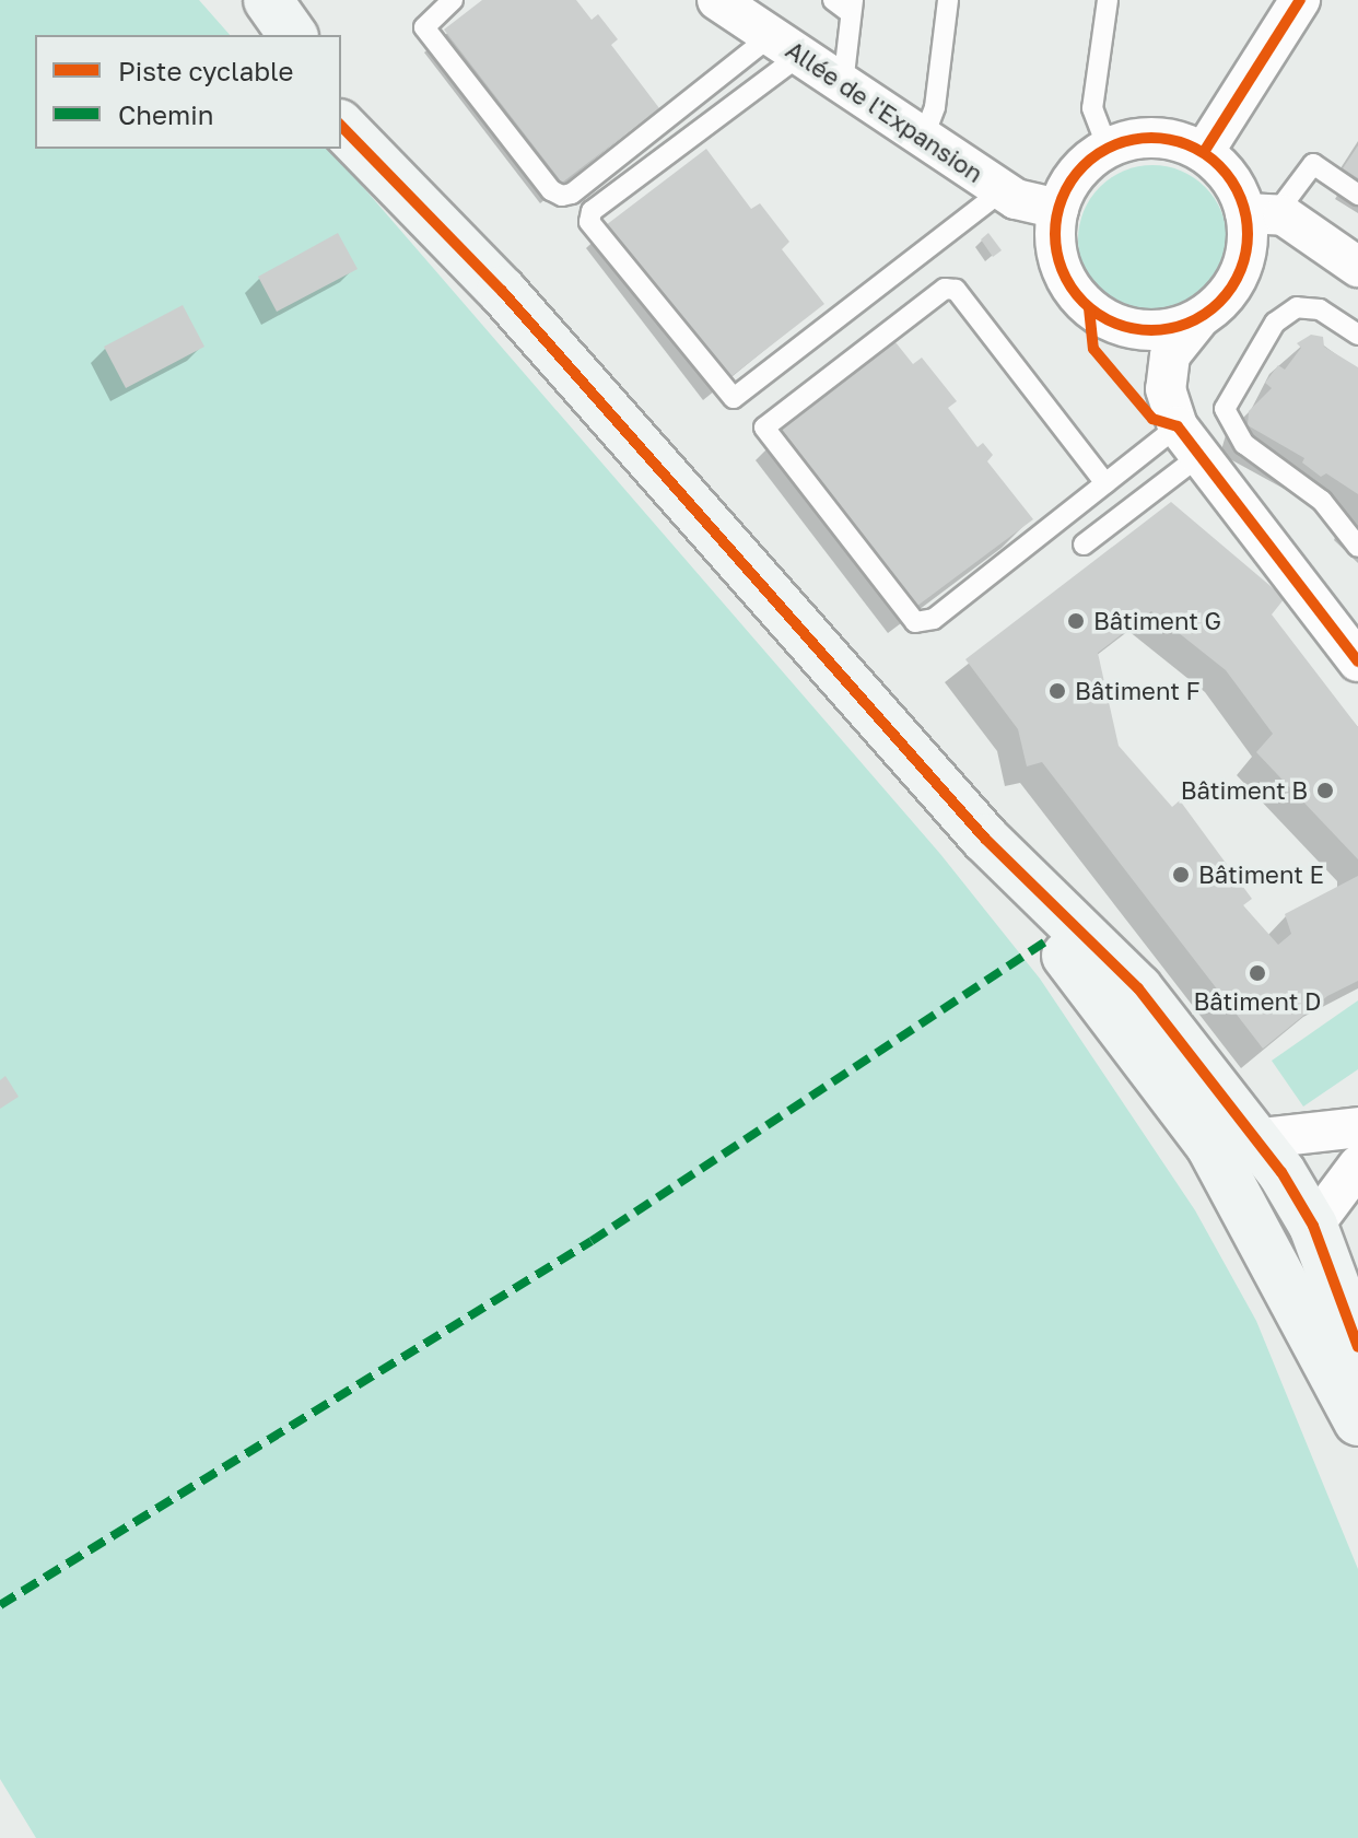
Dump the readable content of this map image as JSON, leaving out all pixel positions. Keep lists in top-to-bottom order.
{
  "streets": {
    "street": ["Allée de l'Expansion"]
  },
  "places": [
    "Bâtiment G",
    "Bâtiment F",
    "Bâtiment B",
    "Bâtiment E",
    "Bâtiment D"
  ],
  "legend": ["Piste cyclable", "Chemin"]
}
